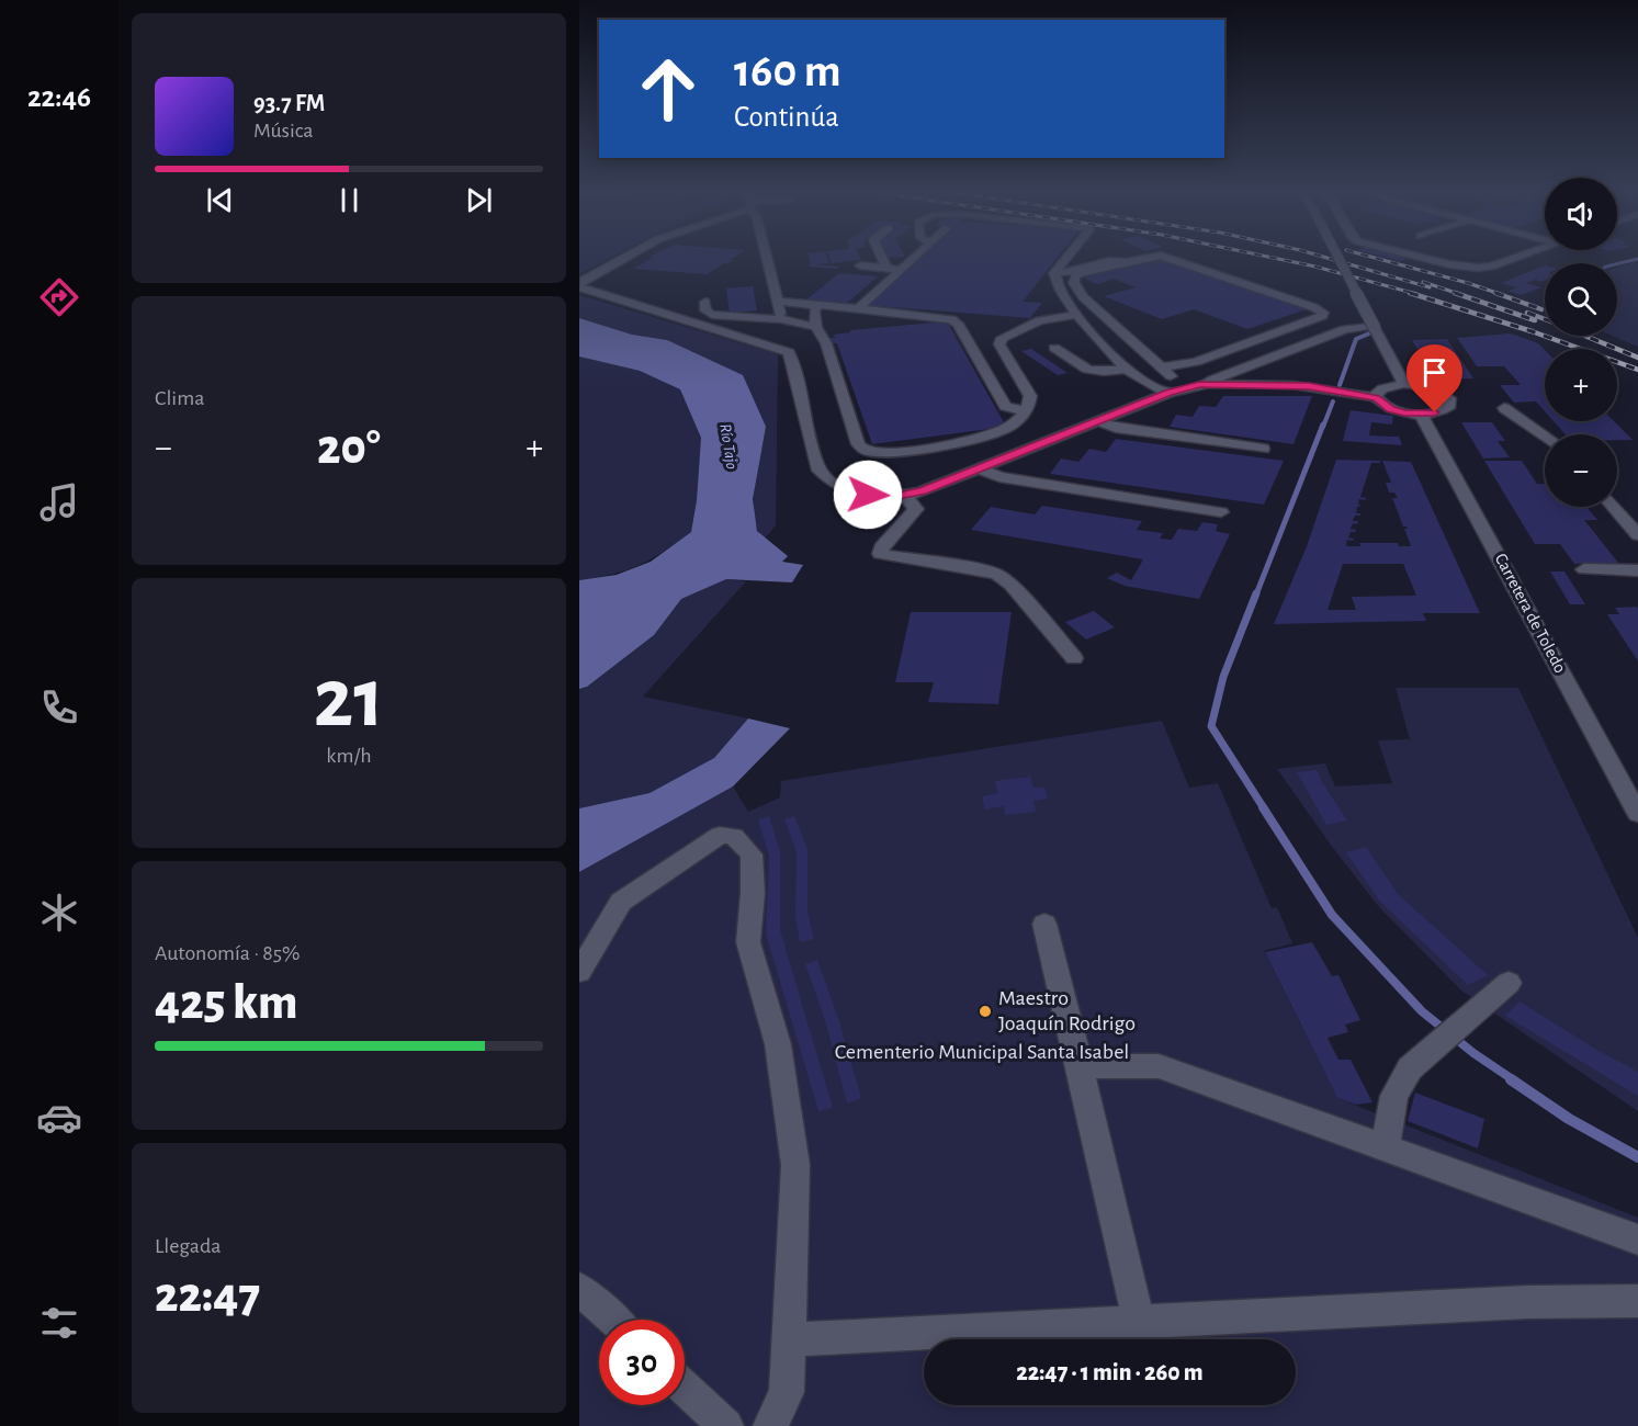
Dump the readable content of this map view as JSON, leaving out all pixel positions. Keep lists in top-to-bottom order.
{
  "streets": {
    "street": ["Carretera de Toledo"]
  },
  "water": ["Río Tajo"],
  "parks": ["Cementerio Municipal Santa Isabel"],
  "places": ["Maestro Joaquín Rodrigo"],
  "page": {
    "tabs": "22:46",
    "turn": ["160 m", "Continúa"],
    "song": ["93.7 FM", "Música"],
    "map_buttons": ["+", "−"],
    "tile": [
      "Clima",
      ["21", "km/h"],
      ["Autonomía · 85%", "425 km"],
      ["Llegada", "22:47"]
    ],
    "heat": ["−", "20°", "+"],
    "limit": "30",
    "trip": "22:47 · 1 min · 260 m"
  }
}
